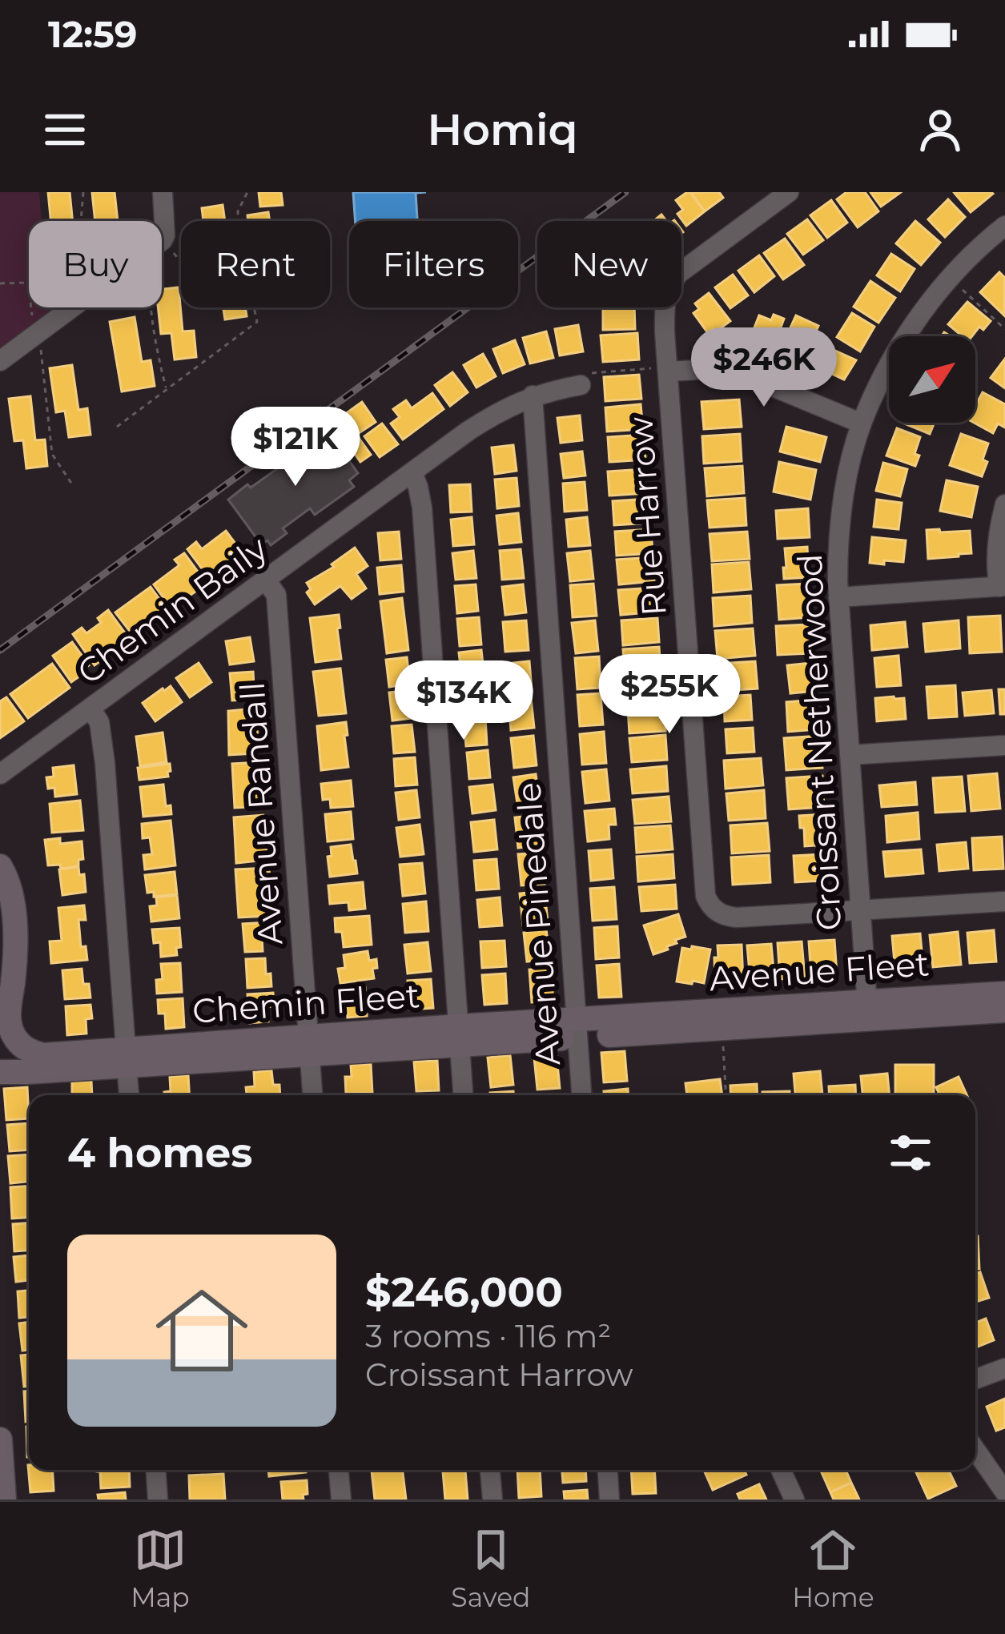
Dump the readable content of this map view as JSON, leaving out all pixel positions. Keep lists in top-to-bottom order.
{
  "streets": {
    "main road": ["Avenue Fleet", "Chemin Fleet"],
    "street": [
      "Rue Harrow",
      "Chemin Baily",
      "Croissant Netherwood",
      "Avenue Randall",
      "Avenue Pinedale"
    ]
  },
  "crossings": [
    ["Rue Harrow", "Croissant Netherwood"],
    ["Chemin Baily", "Avenue Randall"],
    ["Chemin Baily", "Avenue Pinedale"],
    ["Croissant Netherwood", "Avenue Fleet"],
    ["Avenue Randall", "Chemin Fleet"],
    ["Avenue Pinedale", "Chemin Fleet"],
    ["Avenue Fleet", "Chemin Fleet"]
  ],
  "north": "top right",
  "page": {
    "status": "12:59",
    "header": "Homiq",
    "chip": [
      "Buy",
      "Rent",
      "Filters",
      "New"
    ],
    "price": [
      "$246K",
      "$121K",
      "$255K",
      "$134K"
    ],
    "heading": "4 homes",
    "list": [
      {
        "name": "$246,000",
        "note": "3 rooms · 116 m² · Croissant Harrow"
      }
    ],
    "tabs": ["Map", "Saved", "Home"]
  }
}
